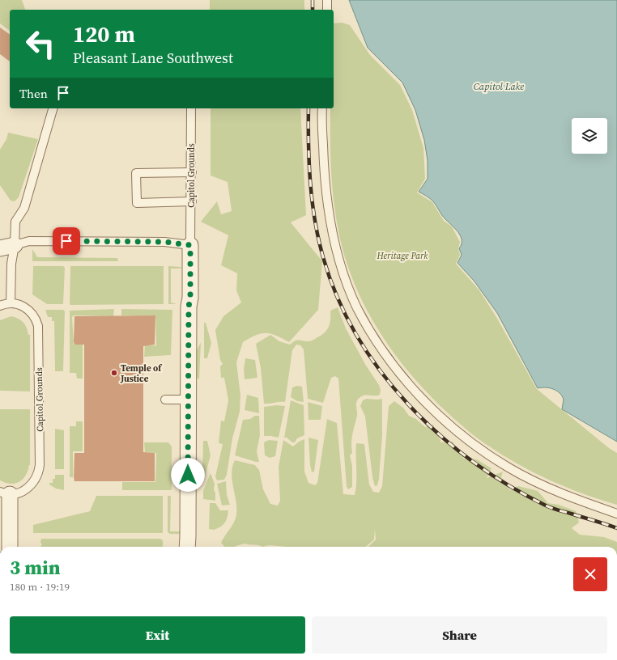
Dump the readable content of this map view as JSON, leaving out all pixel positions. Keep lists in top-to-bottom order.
{
  "streets": {
    "street": ["Capitol Grounds"]
  },
  "water": ["Capitol Lake"],
  "parks": ["Heritage Park"],
  "places": ["Temple of Justice"],
  "page": {
    "turn": ["120 m", "Pleasant Lane Southwest"],
    "then": "Then",
    "heading": ["3 min", "180 m · 19:19"],
    "buttons": ["Exit", "Share"]
  }
}
